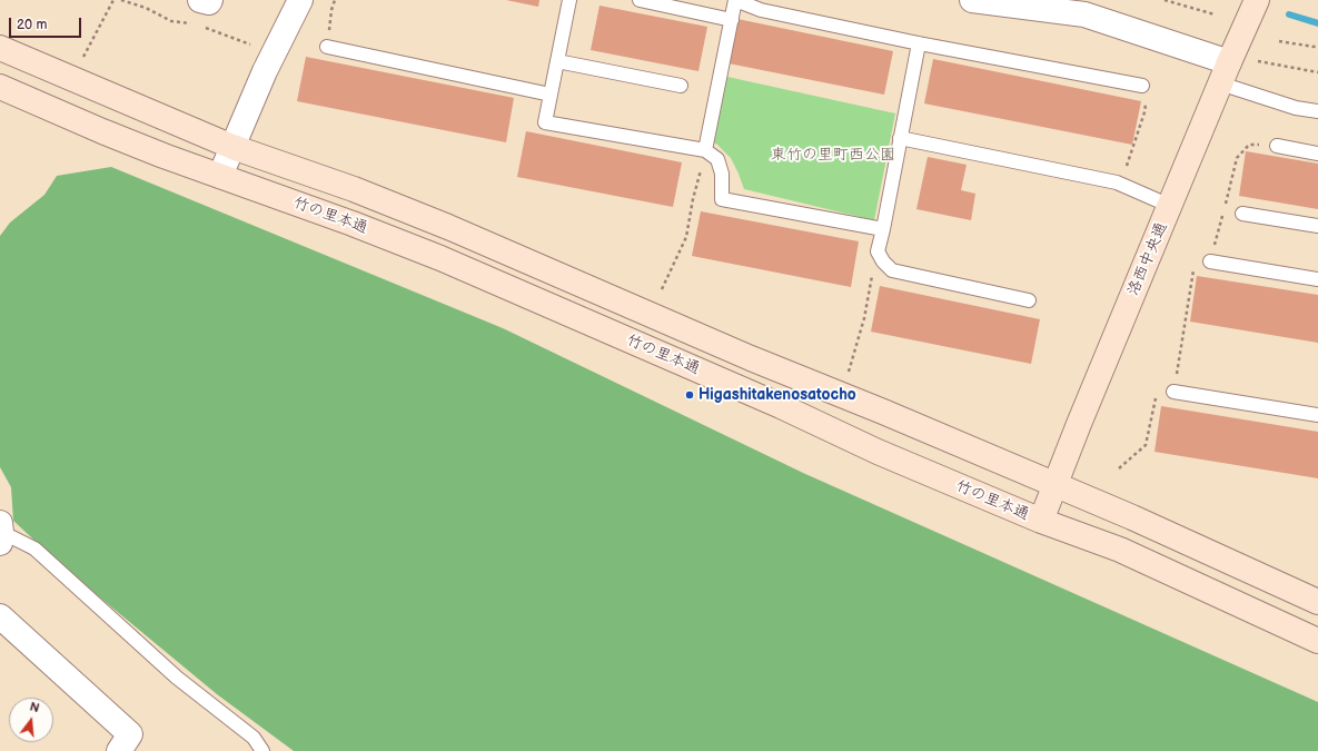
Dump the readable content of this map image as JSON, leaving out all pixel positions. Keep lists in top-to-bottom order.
{
  "streets": {
    "street": ["竹の里本通", "洛西中央通"]
  },
  "crossings": [
    ["竹の里本通", "洛西中央通"]
  ],
  "parks": ["東竹の里町西公園"],
  "places": ["Higashitakenosatocho"],
  "scale_bar": "20 m",
  "north": "top"
}
